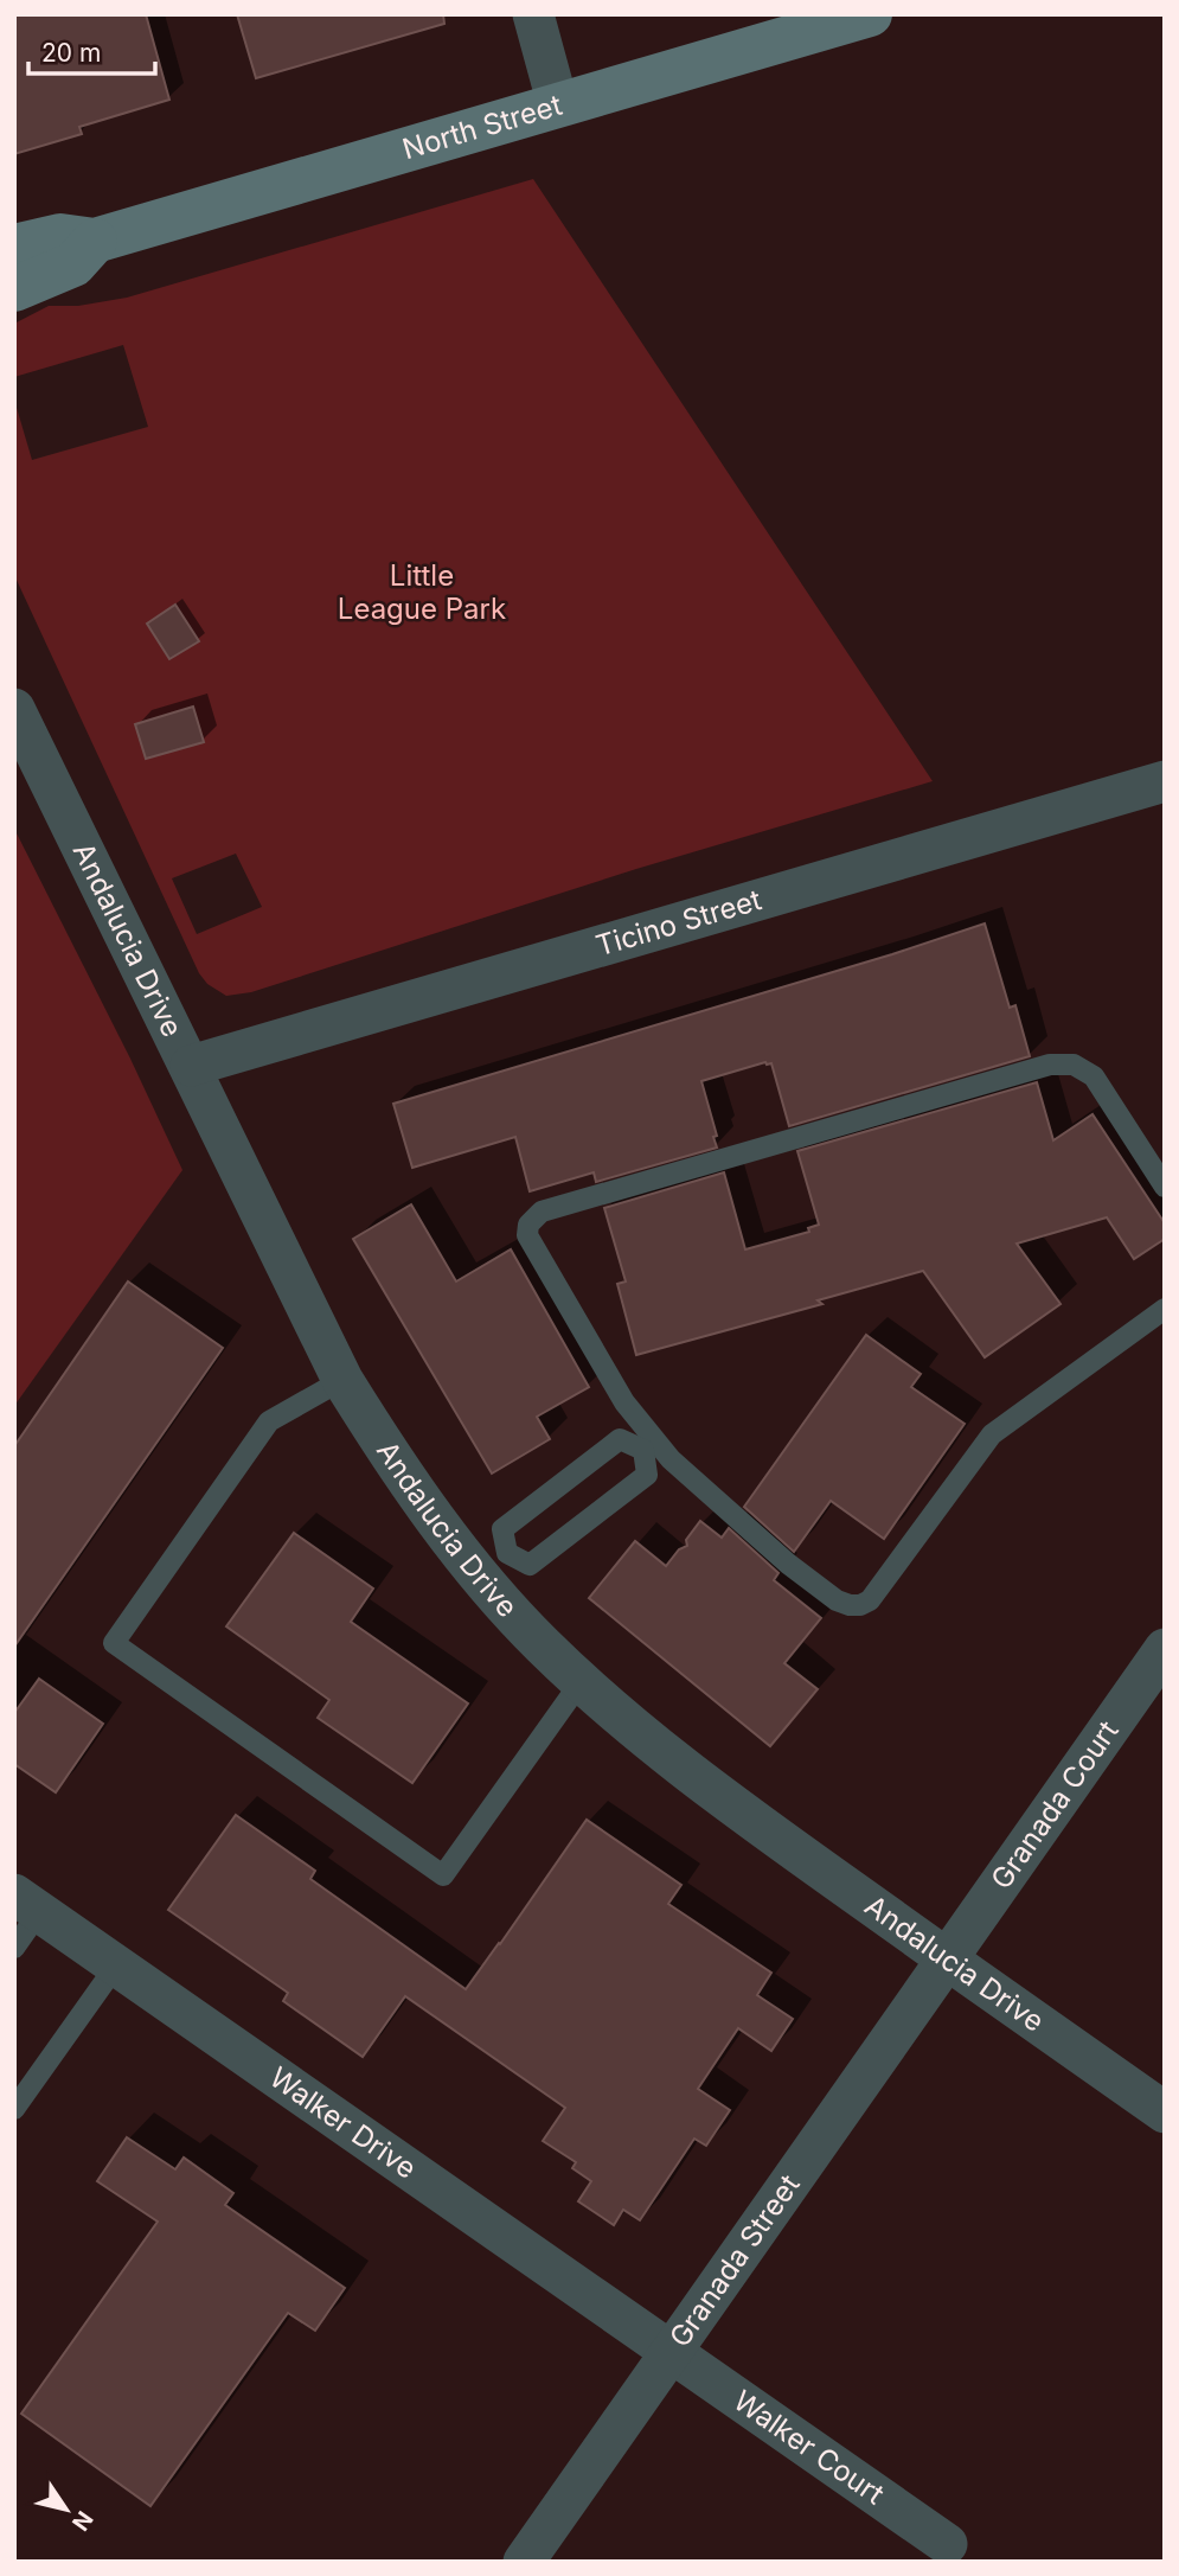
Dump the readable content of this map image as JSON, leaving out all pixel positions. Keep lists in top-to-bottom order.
{
  "streets": {
    "street": [
      "North Street",
      "Ticino Street",
      "Andalucia Drive",
      "Granada Court",
      "Walker Drive",
      "Granada Street",
      "Walker Court"
    ]
  },
  "crossings": [
    ["Ticino Street", "Andalucia Drive"],
    ["Andalucia Drive", "Granada Court"],
    ["Andalucia Drive", "Granada Street"],
    ["Granada Court", "Granada Street"],
    ["Walker Drive", "Granada Street"],
    ["Walker Drive", "Walker Court"],
    ["Granada Street", "Walker Court"]
  ],
  "parks": ["Little League Park"],
  "scale_bar": "20 m",
  "north": "bottom right"
}
